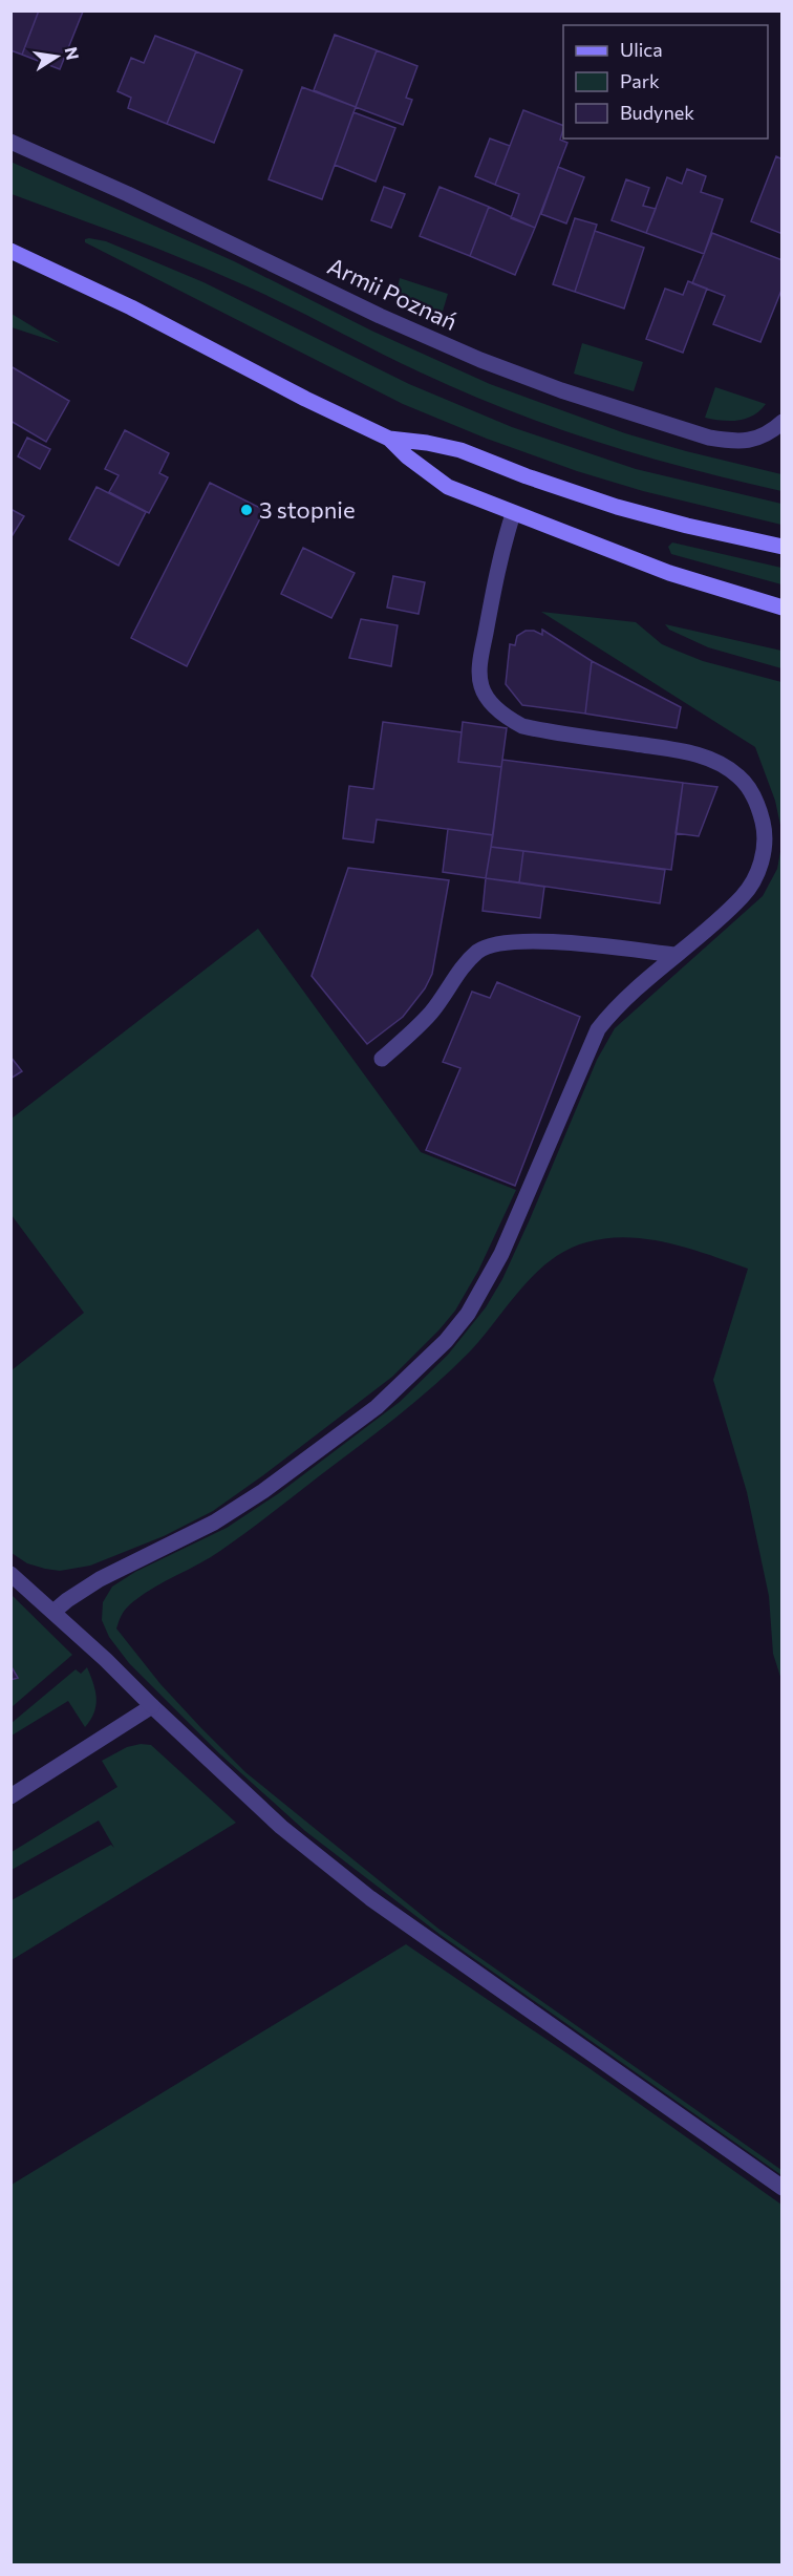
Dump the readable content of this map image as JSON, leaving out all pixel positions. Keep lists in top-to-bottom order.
{
  "streets": {
    "street": ["Armii Poznań"]
  },
  "places": ["3 stopnie"],
  "legend": ["Ulica", "Park", "Budynek"],
  "north": "right"
}
